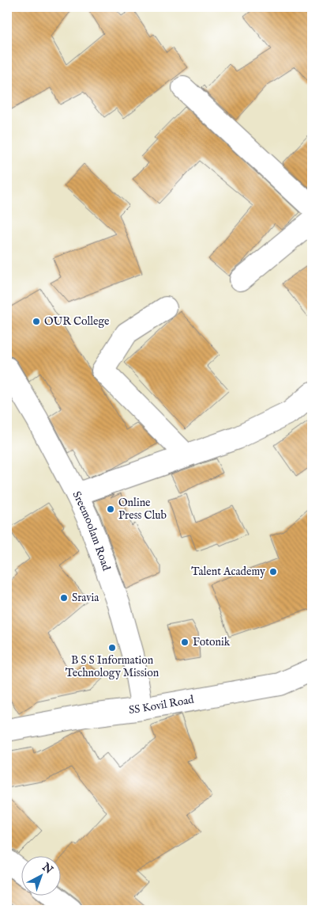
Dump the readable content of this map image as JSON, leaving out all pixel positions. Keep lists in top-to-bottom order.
{
  "streets": {
    "street": ["Sreemoolam Road", "SS Kovil Road"]
  },
  "crossings": [
    ["Sreemoolam Road", "SS Kovil Road"]
  ],
  "places": [
    "OUR College",
    "Online Press Club",
    "Talent Academy",
    "Sravia",
    "Fotonik",
    "B S S Information Technology Mission"
  ],
  "north": "top right"
}
